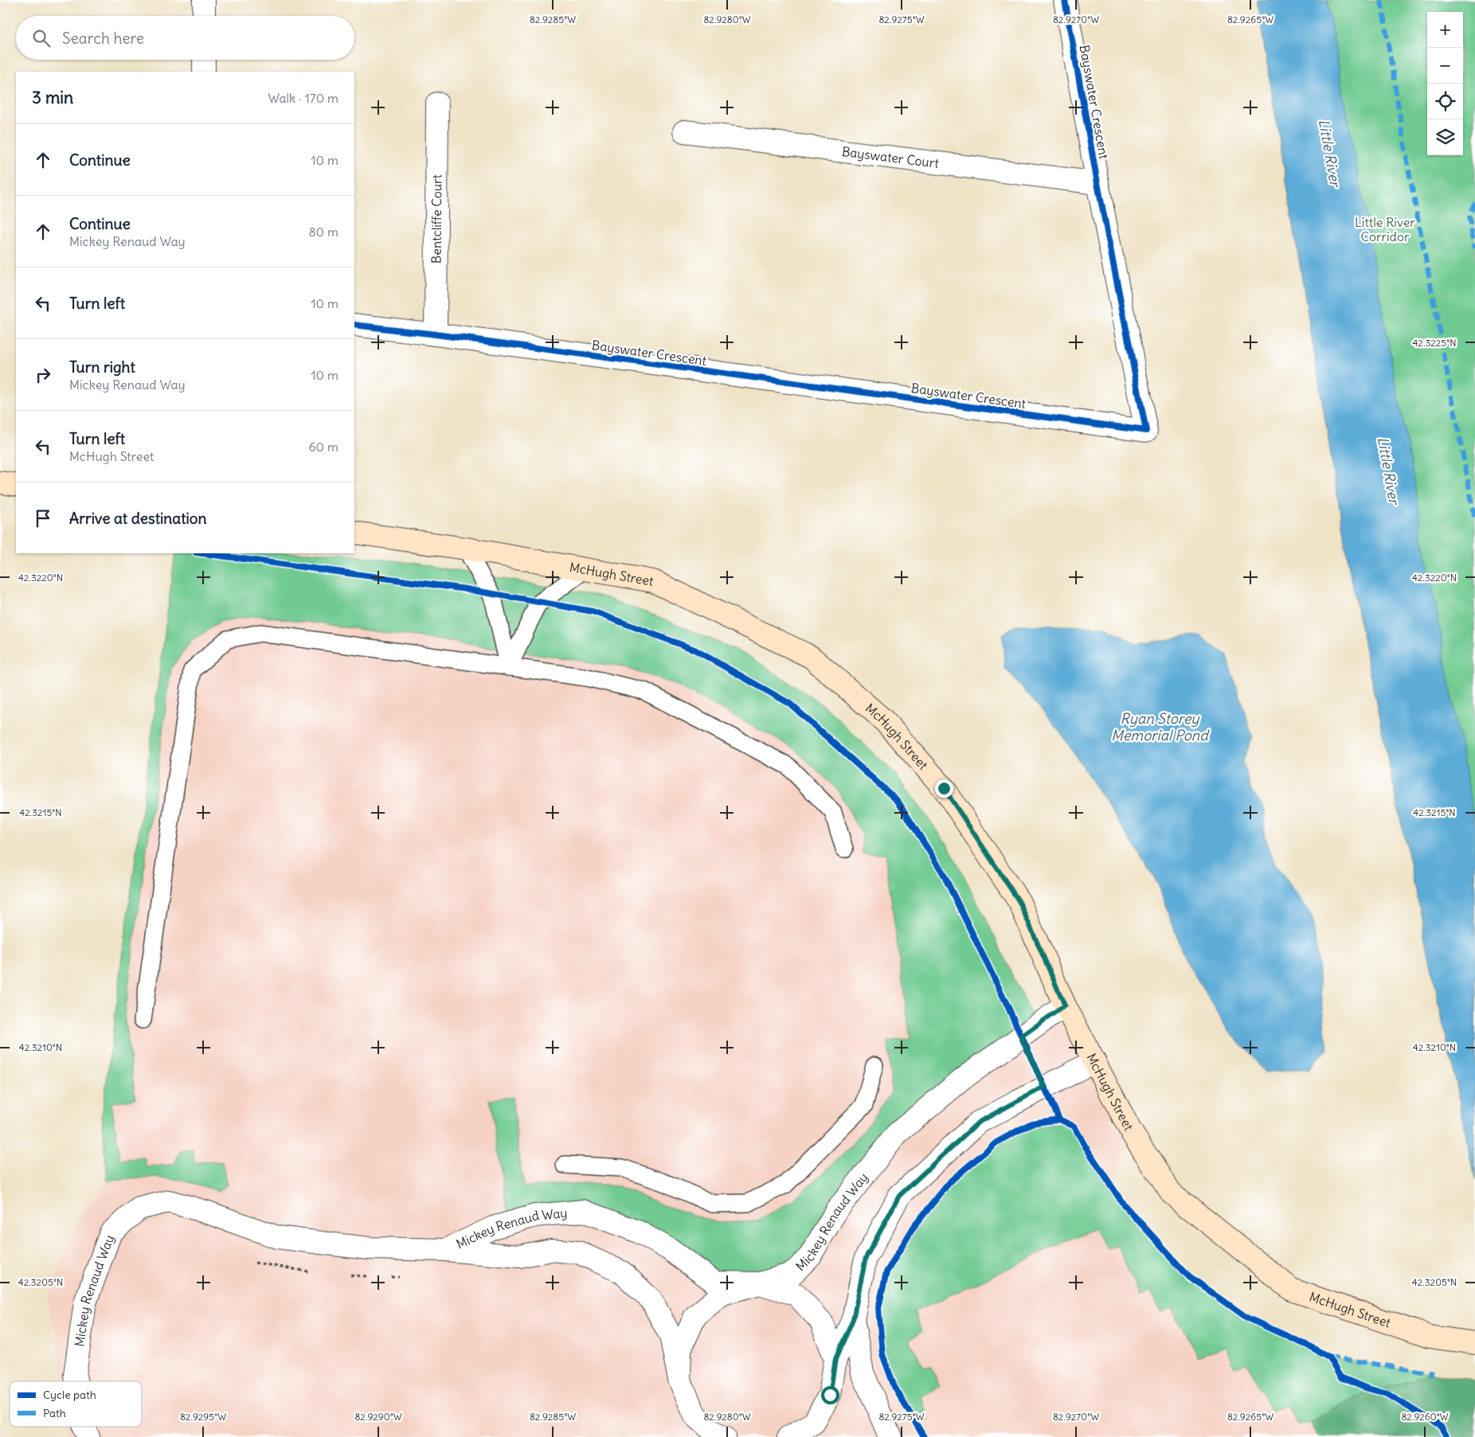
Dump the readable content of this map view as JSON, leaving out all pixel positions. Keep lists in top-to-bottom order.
{
  "streets": {
    "main road": ["McHugh Street"],
    "street": [
      "Bayswater Crescent",
      "Bayswater Court",
      "Bentcliffe Court",
      "Mickey Renaud Way"
    ]
  },
  "crossings": [
    ["Bayswater Crescent", "Bayswater Court"],
    ["Bayswater Crescent", "Bentcliffe Court"],
    ["McHugh Street", "Mickey Renaud Way"]
  ],
  "water": ["Little River", "Ryan Storey Memorial Pond"],
  "parks": ["Little River Corridor"],
  "legend": ["Cycle path", "Path"],
  "page": {
    "map_buttons": ["+", "−"],
    "search": "Search here",
    "heading": ["3 min", "Walk · 170 m"],
    "list": [
      ["Continue", "10 m"],
      ["Continue", "Mickey Renaud Way", "80 m"],
      ["Turn left", "10 m"],
      ["Turn right", "Mickey Renaud Way", "10 m"],
      ["Turn left", "McHugh Street", "60 m"],
      "Arrive at destination"
    ]
  },
  "coordinates": [
    "82.9285°W",
    "82.9280°W",
    "82.9275°W",
    "82.9270°W",
    "82.9265°W",
    "42.3225°N",
    "42.3220°N",
    "42.3215°N",
    "42.3210°N",
    "42.3205°N",
    "82.9295°W",
    "82.9290°W",
    "82.9260°W"
  ]
}
